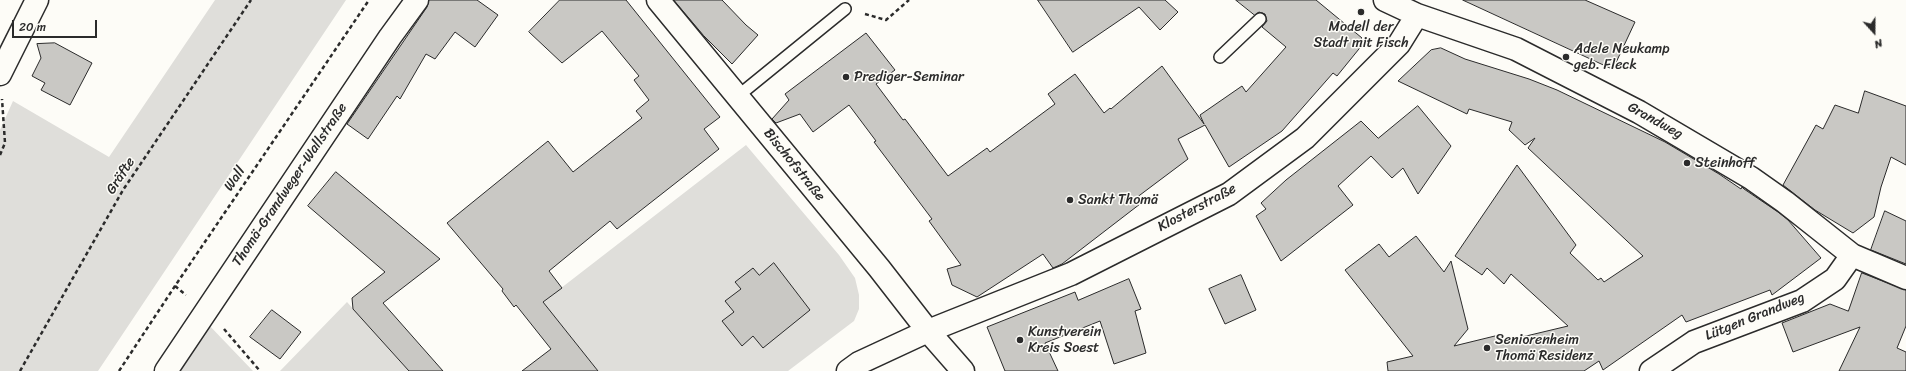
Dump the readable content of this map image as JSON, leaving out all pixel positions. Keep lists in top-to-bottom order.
{
  "streets": {
    "street": [
      "Grandweg",
      "Bischofstraße",
      "Thomä-Grandweger-Wallstraße",
      "Klosterstraße",
      "Lütgen Grandweg"
    ],
    "path": ["Gräfte", "Wall"]
  },
  "crossings": [
    ["Grandweg", "Klosterstraße"],
    ["Grandweg", "Lütgen Grandweg"],
    ["Bischofstraße", "Klosterstraße"]
  ],
  "places": [
    "Modell der Stadt mit Fisch",
    "Adele Neukamp geb. Fleck",
    "Prediger-Seminar",
    "Steinhoff",
    "Sankt Thomä",
    "Kunstverein Kreis Soest",
    "Seniorenheim Thomä Residenz"
  ],
  "scale_bar": "20 m",
  "north": "bottom"
}
